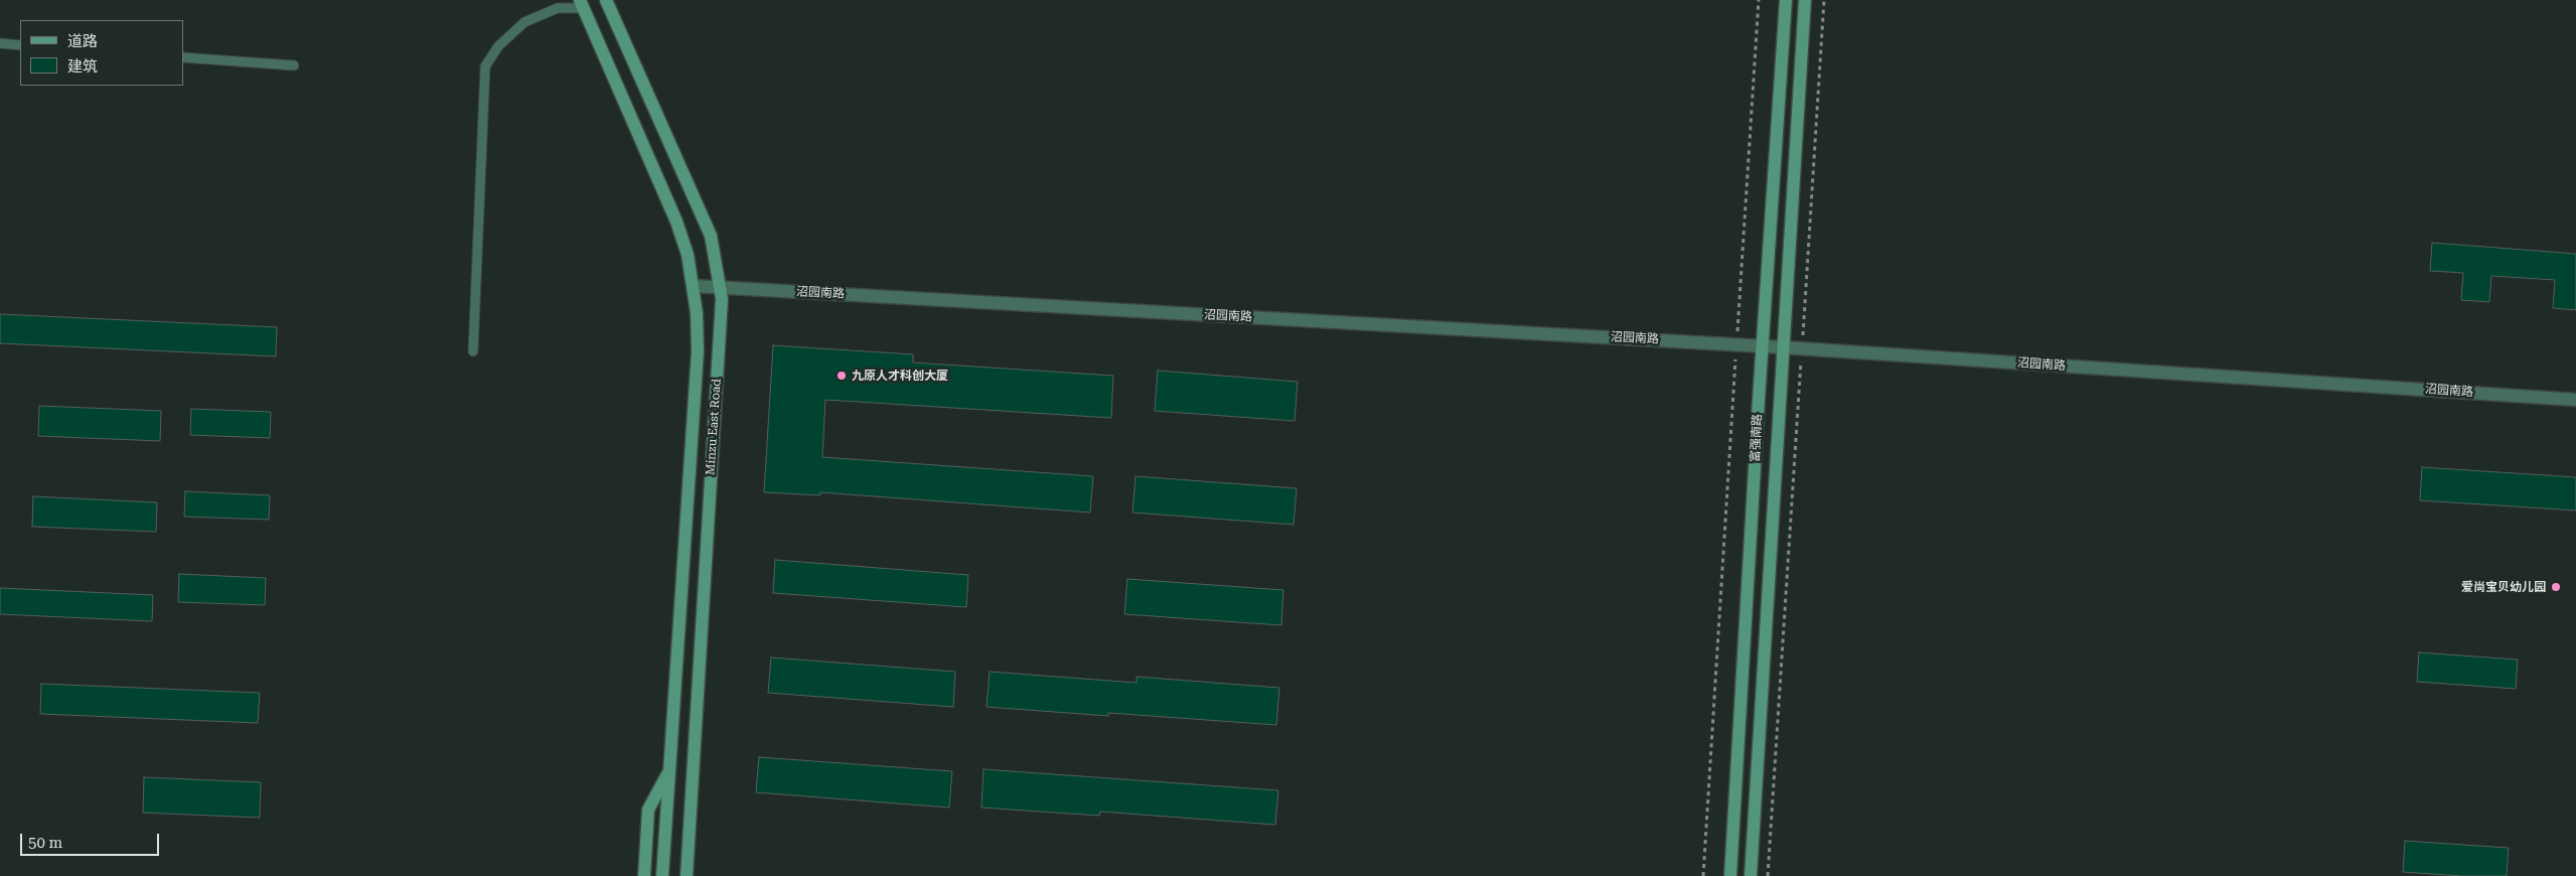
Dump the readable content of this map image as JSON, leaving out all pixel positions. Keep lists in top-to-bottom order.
{
  "streets": {
    "main road": ["Minzu East Road", "富强南路"],
    "street": ["沼园南路"]
  },
  "crossings": [
    ["沼园南路", "Minzu East Road"],
    ["沼园南路", "富强南路"]
  ],
  "places": ["九原人才科创大厦", "爱尚宝贝幼儿园"],
  "legend": ["道路", "建筑"],
  "scale_bar": "50 m"
}
